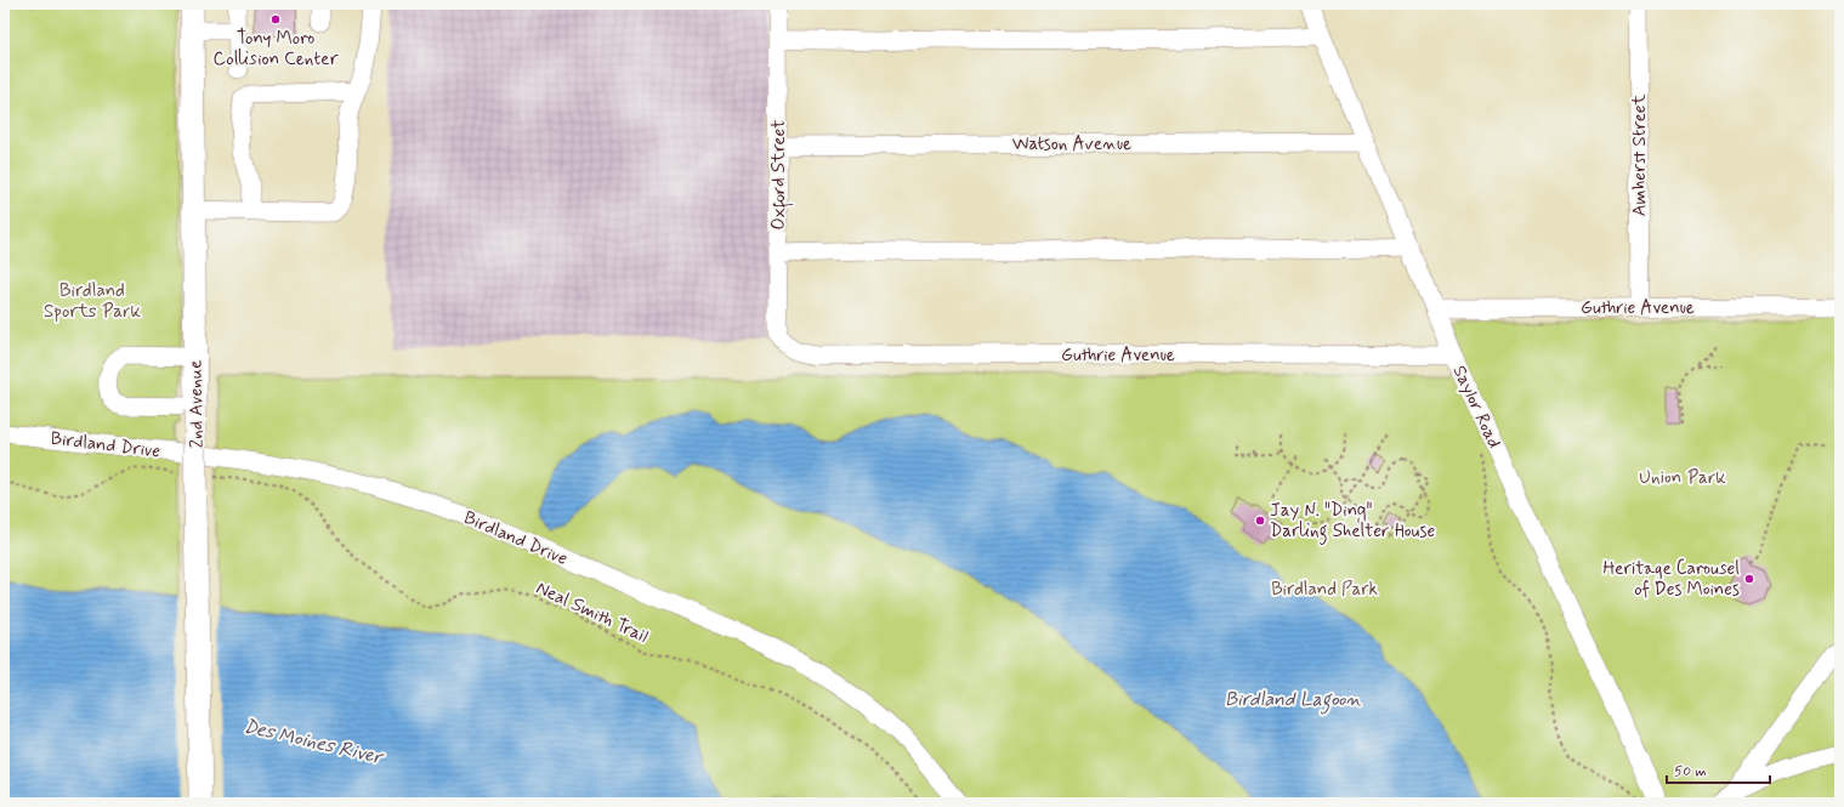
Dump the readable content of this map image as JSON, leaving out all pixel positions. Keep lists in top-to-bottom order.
{
  "streets": {
    "main road": ["2nd Avenue"],
    "street": [
      "Watson Avenue",
      "Amherst Street",
      "Oxford Street",
      "Guthrie Avenue",
      "Saylor Road",
      "Birdland Drive"
    ],
    "path": ["Neal Smith Trail"]
  },
  "crossings": [
    ["Watson Avenue", "Oxford Street"],
    ["Watson Avenue", "Saylor Road"],
    ["Amherst Street", "Guthrie Avenue"],
    ["Oxford Street", "Guthrie Avenue"],
    ["Guthrie Avenue", "Saylor Road"]
  ],
  "water": ["Birdland Lagoon", "Des Moines River"],
  "parks": ["Birdland Sports Park", "Union Park", "Birdland Park"],
  "places": ["Tony Moro Collision Center", "Jay N. \"Ding\" Darling Shelter House", "Heritage Carousel of Des Moines"],
  "scale_bar": "50 m"
}
